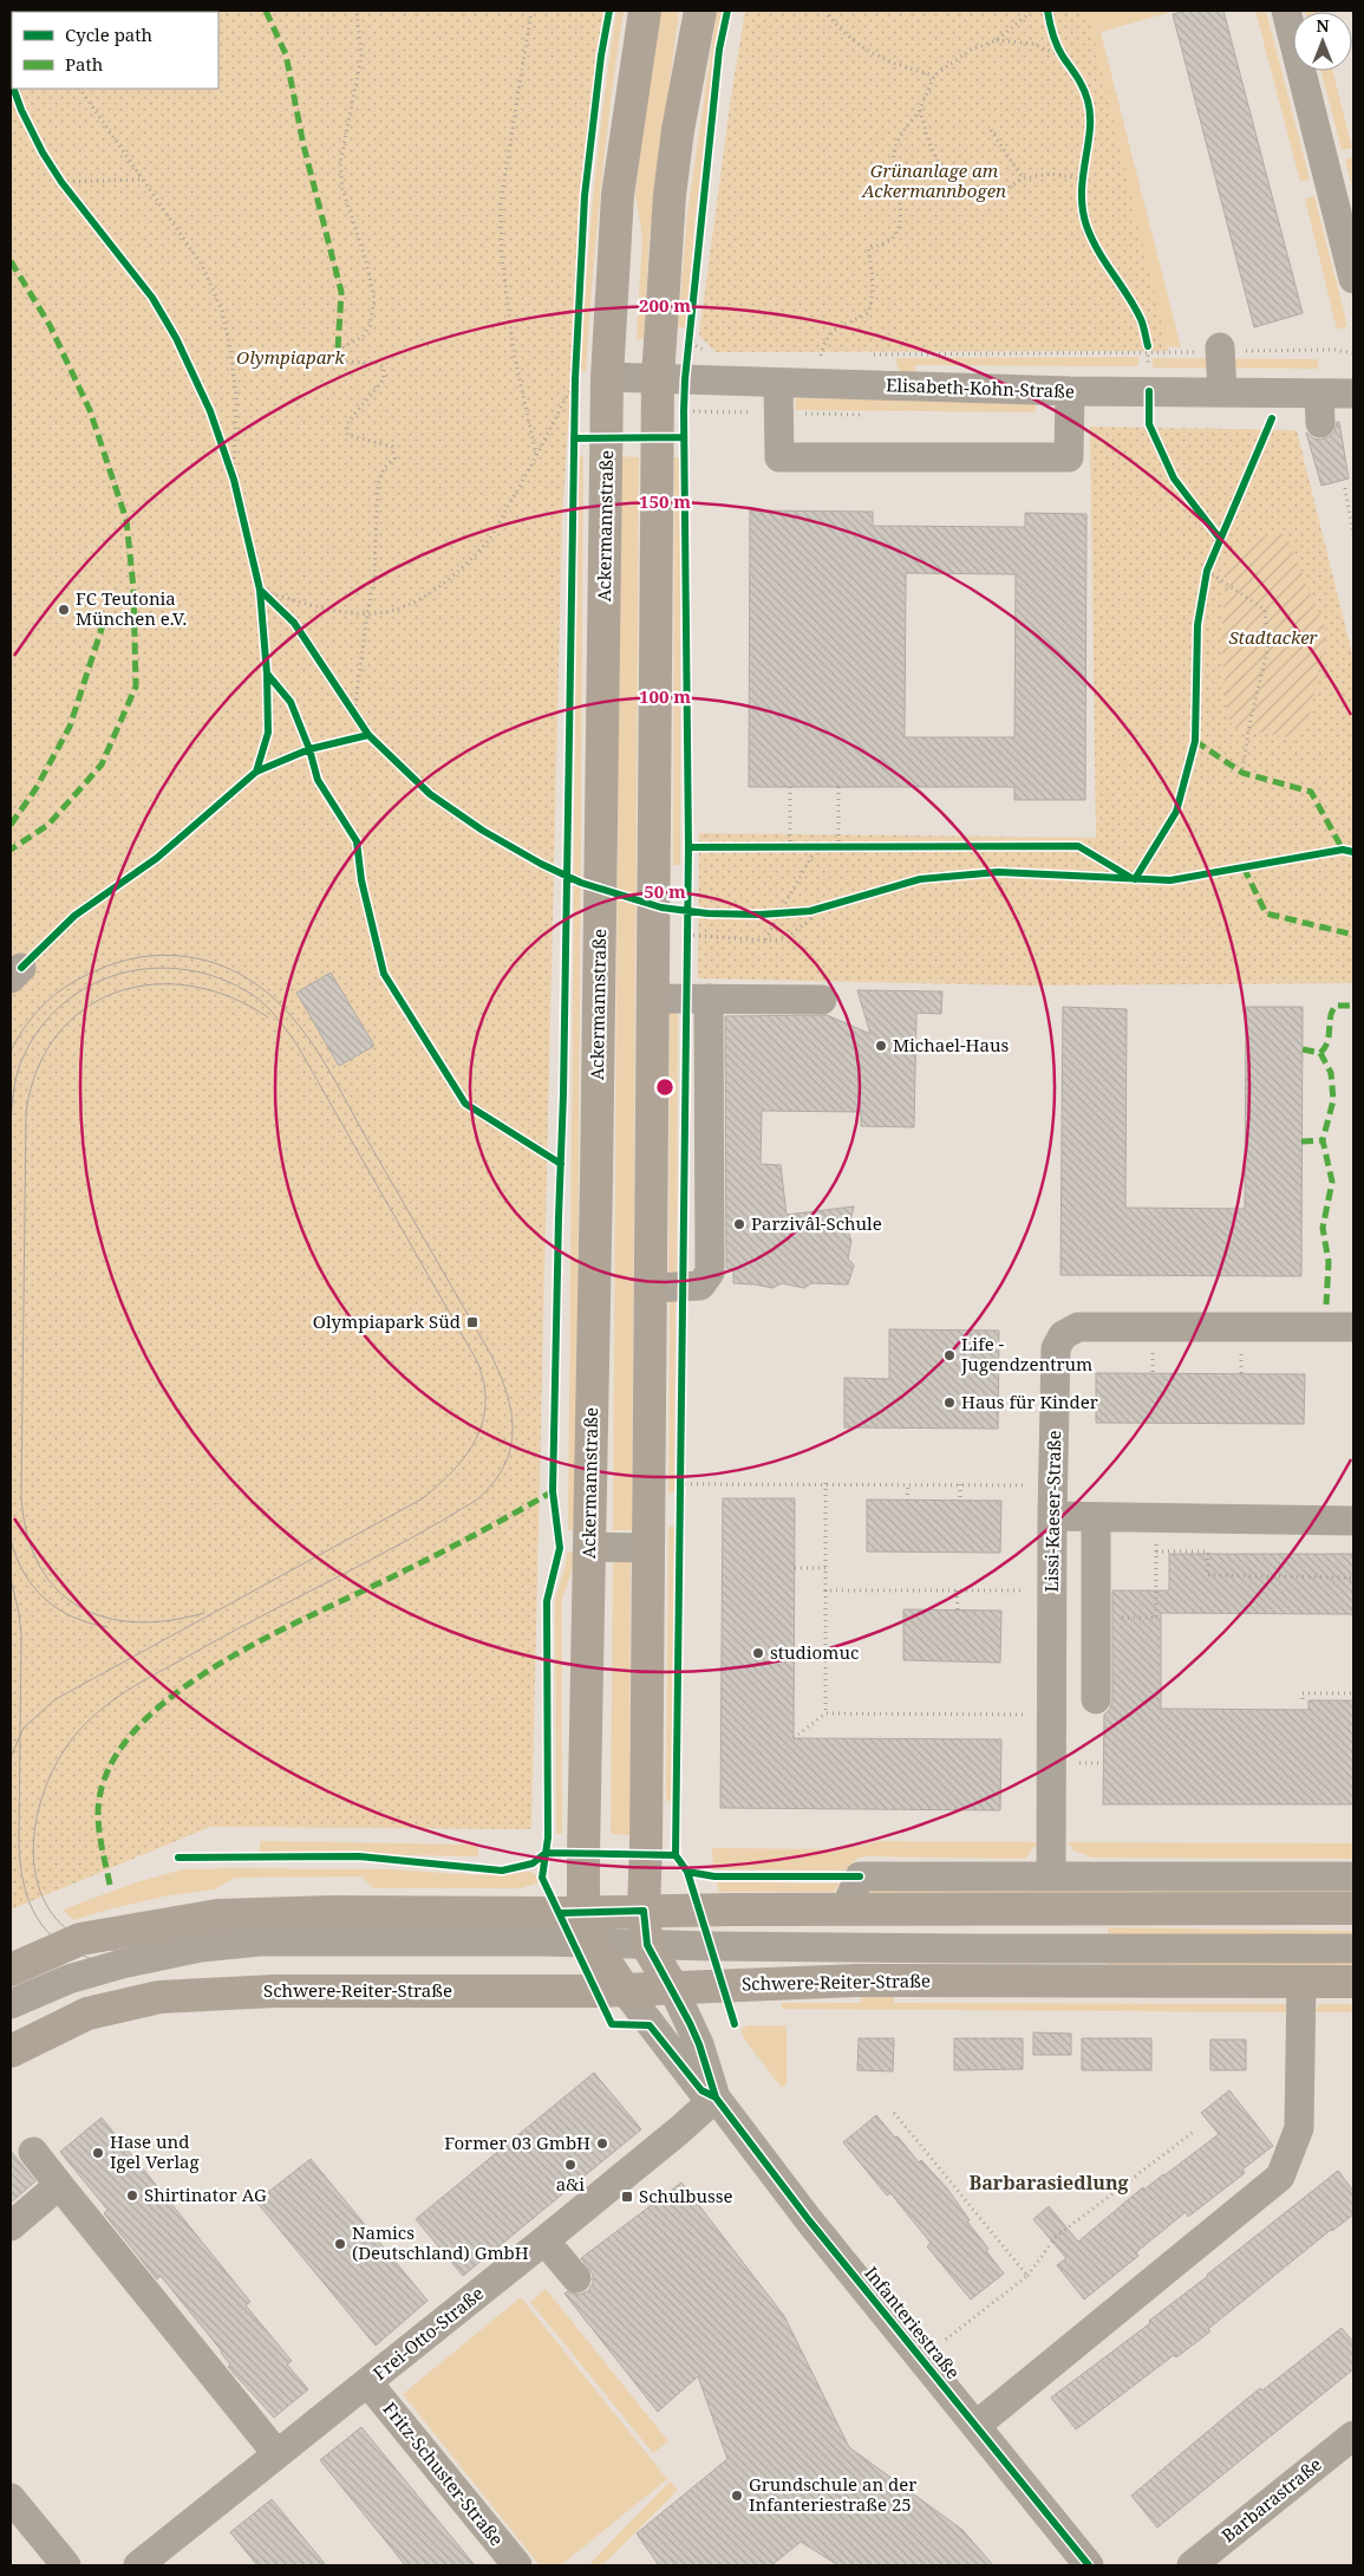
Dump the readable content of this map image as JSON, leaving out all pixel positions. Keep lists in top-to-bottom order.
{
  "streets": {
    "main road": ["Ackermannstraße", "Schwere-Reiter-Straße"],
    "street": [
      "Elisabeth-Kohn-Straße",
      "Lissi-Kaeser-Straße",
      "Infanteriestraße",
      "Frei-Otto-Straße",
      "Fritz-Schuster-Straße",
      "Barbarastraße"
    ]
  },
  "crossings": [
    ["Elisabeth-Kohn-Straße", "Ackermannstraße"],
    ["Ackermannstraße", "Schwere-Reiter-Straße"],
    ["Ackermannstraße", "Infanteriestraße"],
    ["Schwere-Reiter-Straße", "Infanteriestraße"],
    ["Infanteriestraße", "Frei-Otto-Straße"],
    ["Frei-Otto-Straße", "Fritz-Schuster-Straße"]
  ],
  "districts": ["Barbarasiedlung"],
  "parks": ["Grünanlage am Ackermannbogen", "Olympiapark", "Stadtacker"],
  "places": {
    "other": [
      "FC Teutonia München e.V.",
      "Michael-Haus",
      "Parzivâl-Schule",
      "Life - Jugendzentrum",
      "Haus für Kinder",
      "studiomuc",
      "Former 03 GmbH",
      "Hase und Igel Verlag",
      "a&i",
      "Shirtinator AG",
      "Namics (Deutschland) GmbH",
      "Grundschule an der Infanteriestraße 25"
    ],
    "transit": ["Olympiapark Süd", "Schulbusse"]
  },
  "legend": ["Cycle path", "Path"],
  "north": "top",
  "rings": [
    "200 m",
    "150 m",
    "100 m",
    "50 m"
  ]
}
